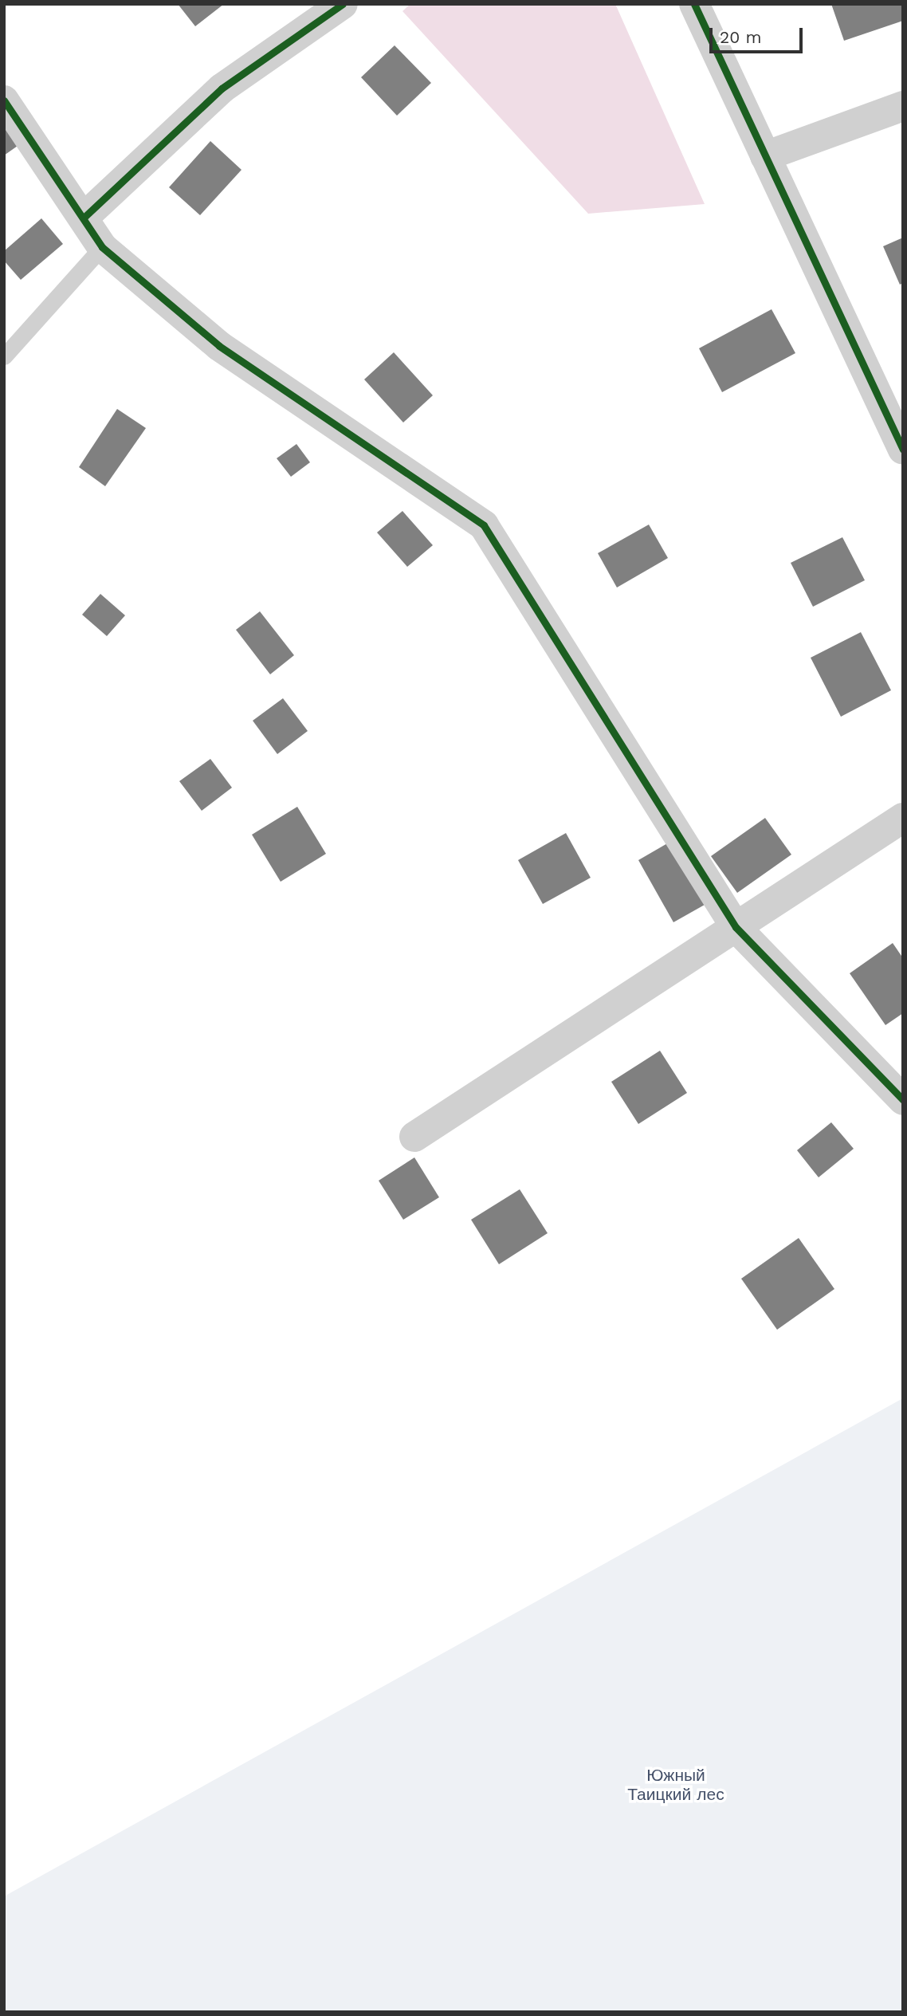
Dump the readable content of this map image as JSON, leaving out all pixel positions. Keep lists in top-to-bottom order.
{
  "parks": ["Южный Таицкий лес"],
  "scale_bar": "20 m"
}
